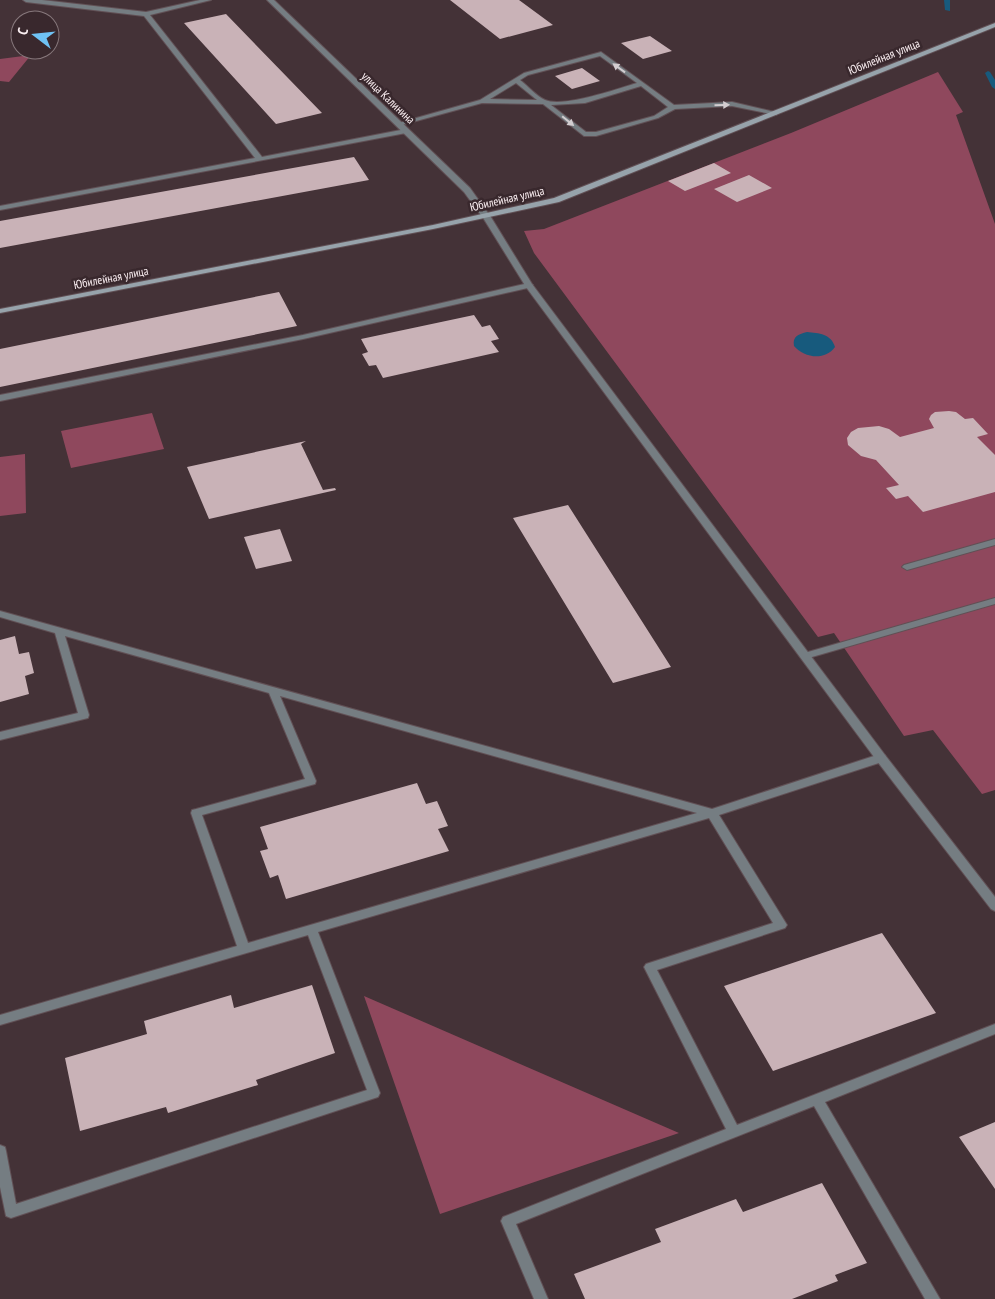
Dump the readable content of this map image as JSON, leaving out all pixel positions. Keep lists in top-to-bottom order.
{
  "streets": {
    "main road": ["Юбилейная улица"],
    "street": ["улица Калинина"]
  },
  "crossings": [
    ["Юбилейная улица", "улица Калинина"]
  ],
  "north": "left"
}
